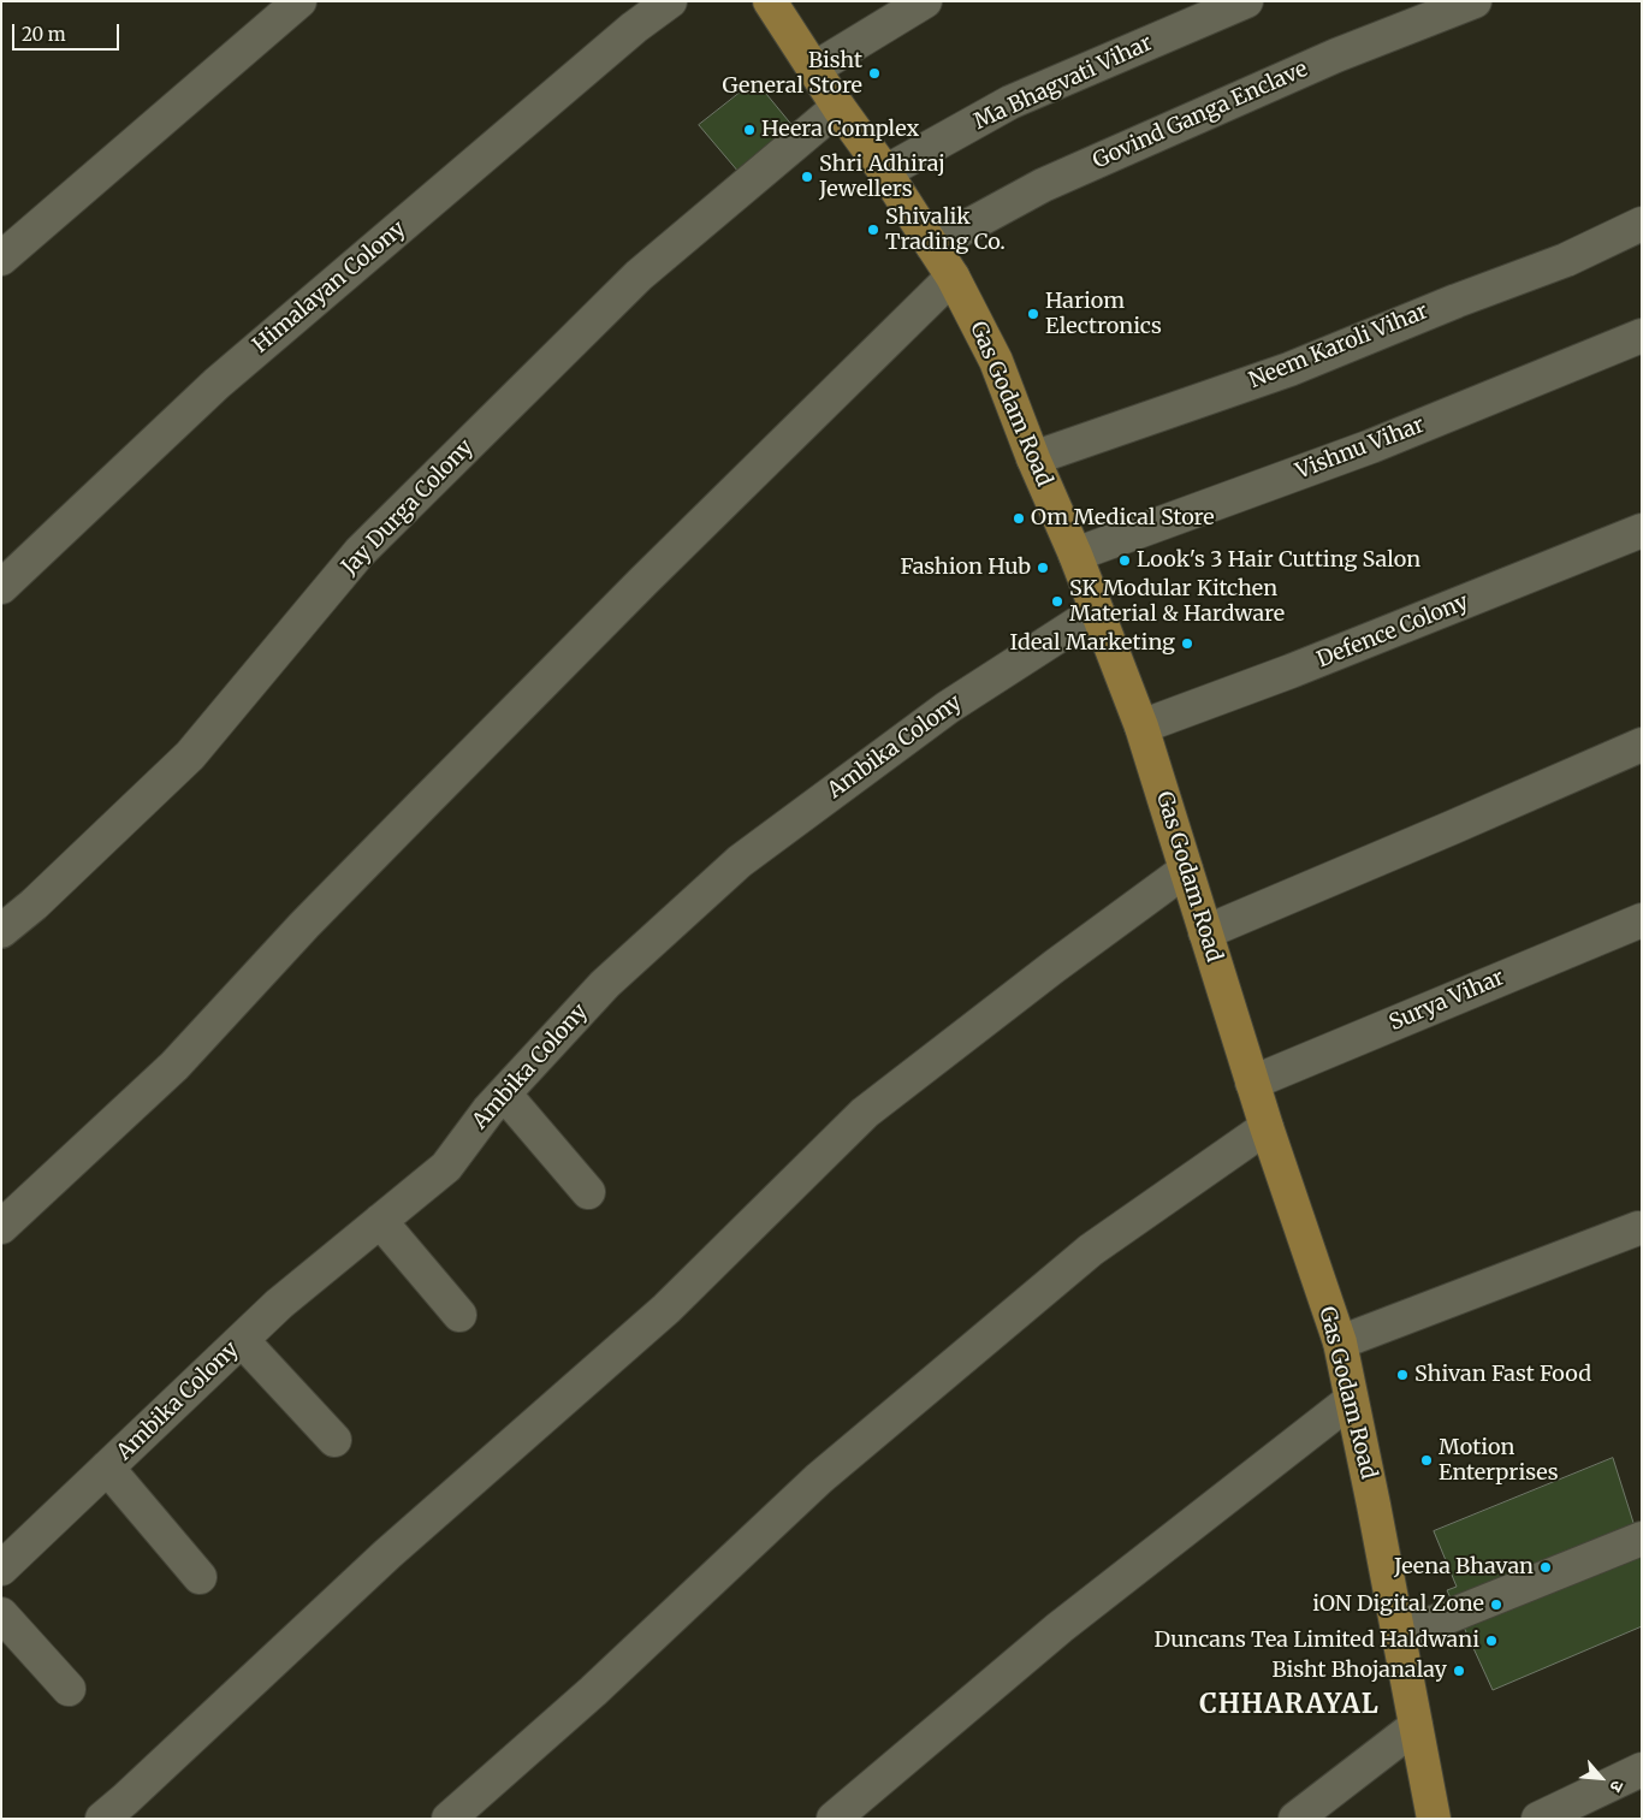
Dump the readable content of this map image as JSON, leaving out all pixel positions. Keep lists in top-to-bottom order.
{
  "streets": {
    "main road": ["Gas Godam Road"],
    "street": [
      "Ma Bhagvati Vihar",
      "Govind Ganga Enclave",
      "Himalayan Colony",
      "Neem Karoli Vihar",
      "Vishnu Vihar",
      "Jay Durga Colony",
      "Defence Colony",
      "Ambika Colony",
      "Surya Vihar"
    ]
  },
  "crossings": [
    ["Ma Bhagvati Vihar", "Gas Godam Road"],
    ["Govind Ganga Enclave", "Gas Godam Road"],
    ["Neem Karoli Vihar", "Gas Godam Road"],
    ["Gas Godam Road", "Vishnu Vihar"],
    ["Gas Godam Road", "Jay Durga Colony"],
    ["Gas Godam Road", "Defence Colony"],
    ["Gas Godam Road", "Ambika Colony"],
    ["Gas Godam Road", "Surya Vihar"]
  ],
  "districts": ["CHHARAYAL"],
  "places": [
    "Bisht General Store",
    "Heera Complex",
    "Shri Adhiraj Jewellers",
    "Shivalik Trading Co.",
    "Hariom Electronics",
    "Om Medical Store",
    "Look's 3 Hair Cutting Salon",
    "Fashion Hub",
    "SK Modular Kitchen Material & Hardware",
    "Ideal Marketing",
    "Shivan Fast Food",
    "Motion Enterprises",
    "Jeena Bhavan",
    "iON Digital Zone",
    "Duncans Tea Limited Haldwani",
    "Bisht Bhojanalay"
  ],
  "scale_bar": "20 m",
  "north": "bottom right"
}
